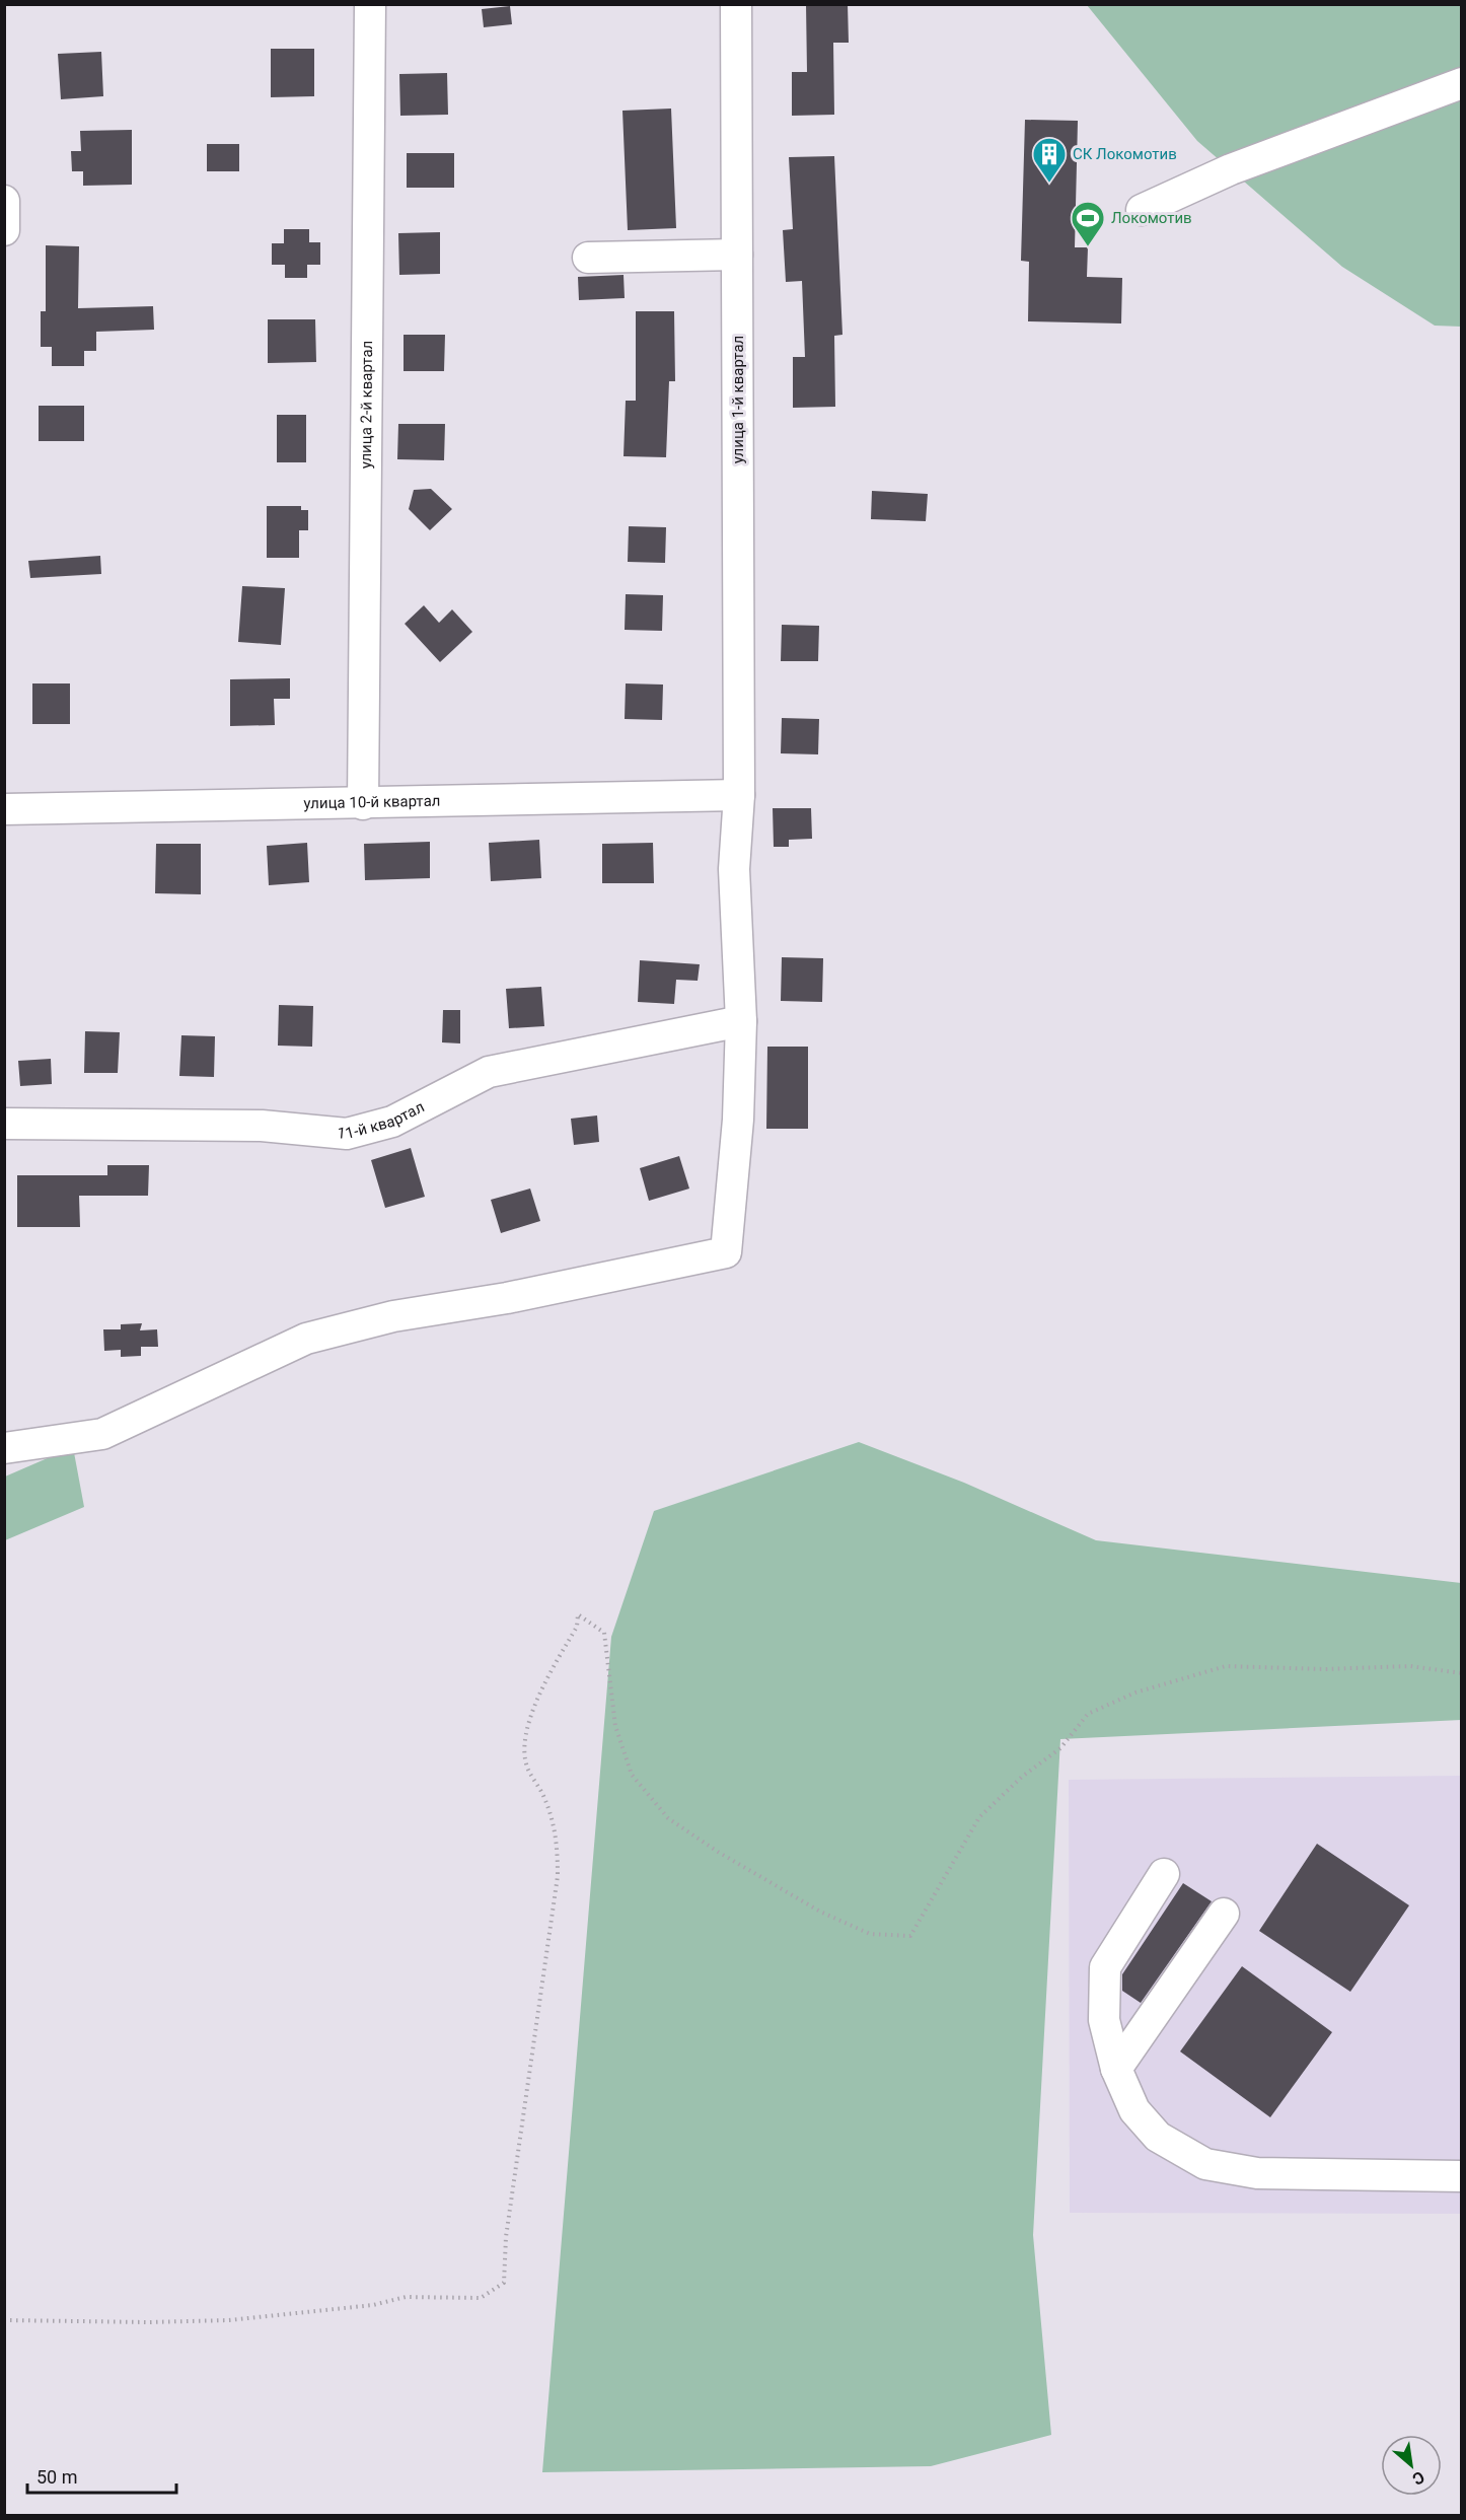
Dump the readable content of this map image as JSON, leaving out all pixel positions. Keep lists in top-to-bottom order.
{
  "streets": {
    "street": [
      "улица 1-й квартал",
      "улица 2-й квартал",
      "улица 10-й квартал",
      "11-й квартал"
    ]
  },
  "crossings": [
    ["улица 1-й квартал", "улица 10-й квартал"],
    ["улица 1-й квартал", "11-й квартал"],
    ["улица 2-й квартал", "улица 10-й квартал"]
  ],
  "places": {
    "building": ["СК Локомотив"],
    "sports": ["Локомотив"]
  },
  "scale_bar": "50 m",
  "north": "bottom right"
}
